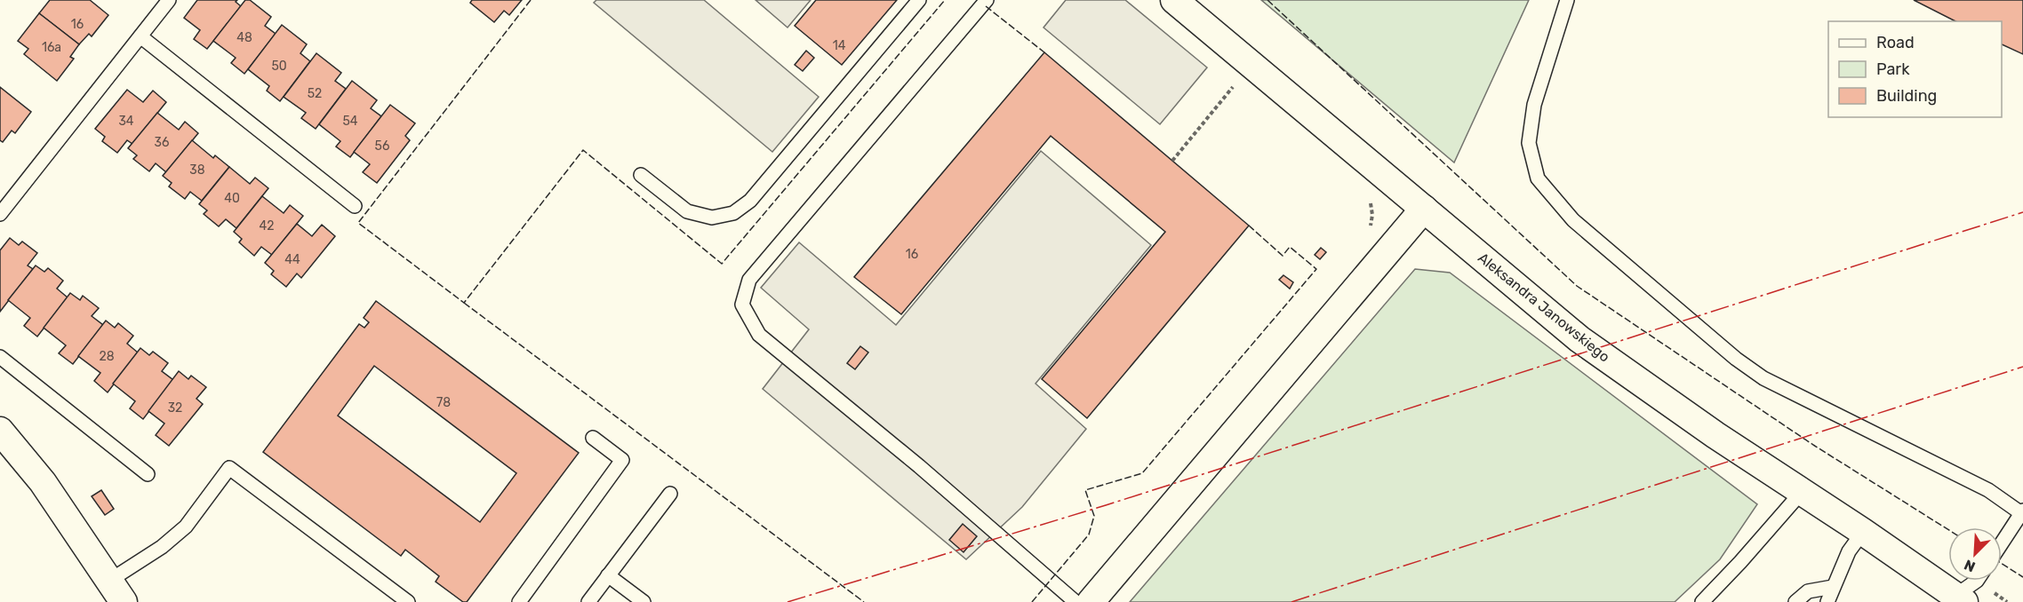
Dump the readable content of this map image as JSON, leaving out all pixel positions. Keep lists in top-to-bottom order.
{
  "streets": {
    "street": ["Aleksandra Janowskiego"]
  },
  "house_numbers": [
    "16",
    "48",
    "14",
    "16a",
    "50",
    "52",
    "34",
    "54",
    "36",
    "56",
    "38",
    "40",
    "42",
    "16",
    "44",
    "28",
    "78",
    "32"
  ],
  "legend": ["Road", "Park", "Building"],
  "north": "bottom left"
}
